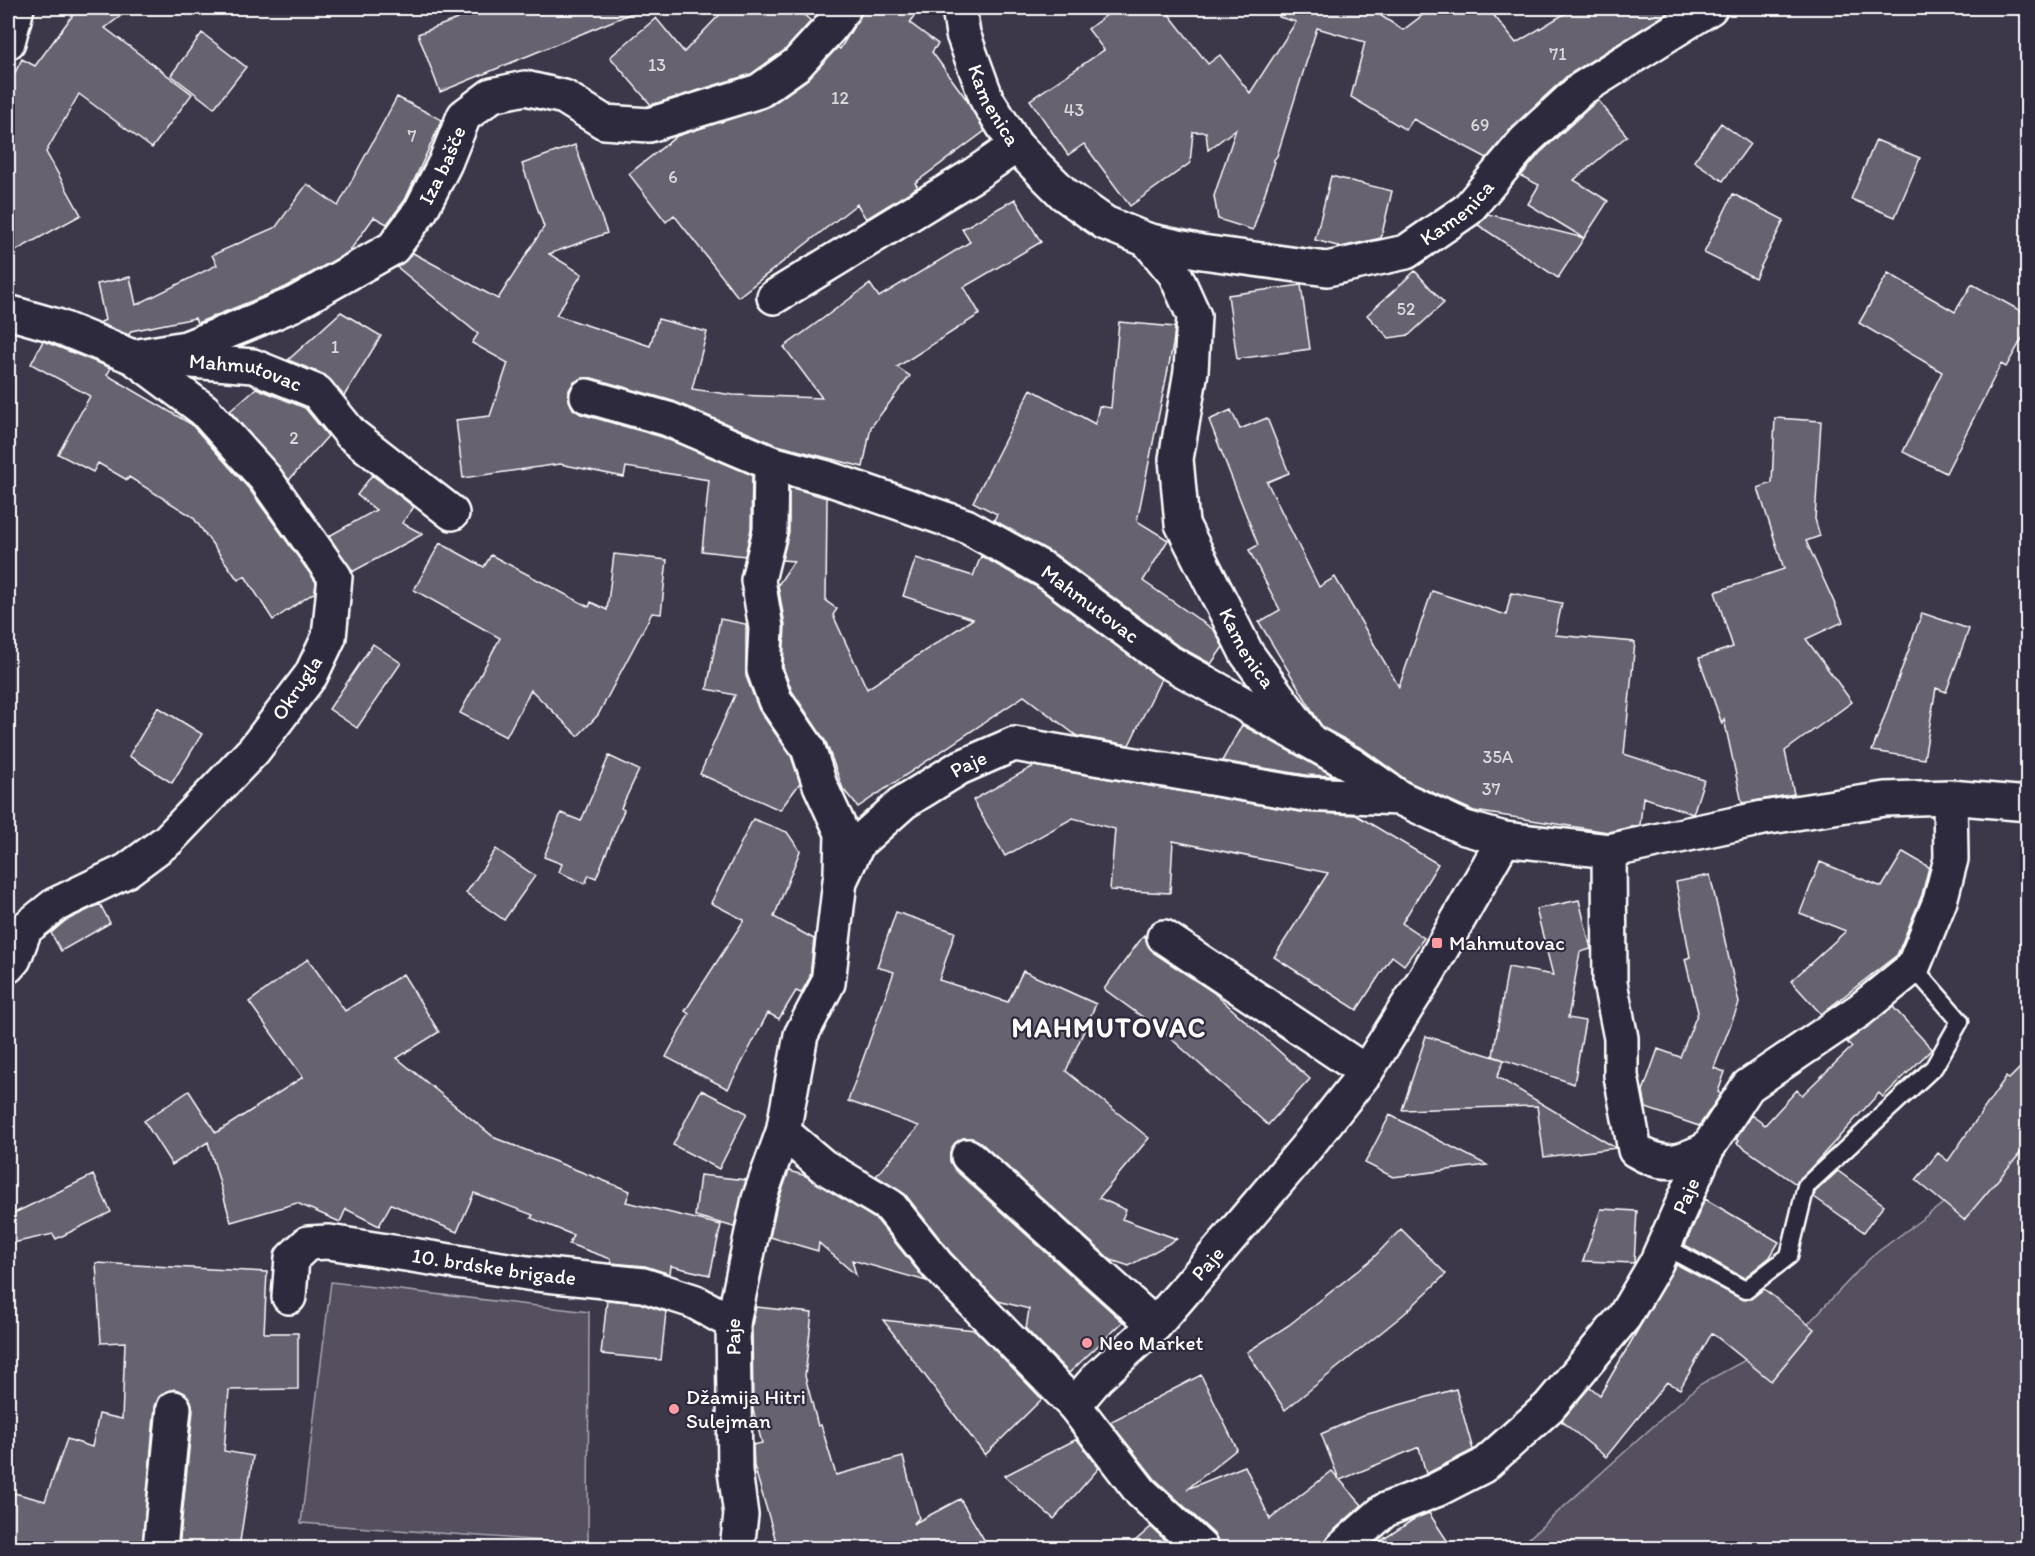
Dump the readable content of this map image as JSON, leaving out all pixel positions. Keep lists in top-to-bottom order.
{
  "streets": {
    "street": [
      "Kamenica",
      "Iza bašče",
      "Mahmutovac",
      "Okrugla",
      "Paje",
      "10. brdske brigade"
    ]
  },
  "crossings": [
    ["Kamenica", "Mahmutovac"],
    ["Iza bašče", "Mahmutovac"],
    ["Iza bašče", "Okrugla"],
    ["Mahmutovac", "Okrugla"],
    ["Mahmutovac", "Paje"],
    ["Paje", "10. brdske brigade"]
  ],
  "districts": ["MAHMUTOVAC"],
  "places": {
    "transit": ["Mahmutovac"],
    "other": ["Neo Market", "Džamija Hitri Sulejman"]
  },
  "house_numbers": [
    "71",
    "13",
    "12",
    "43",
    "69",
    "7",
    "6",
    "52",
    "1",
    "2",
    "35A",
    "37"
  ]
}
